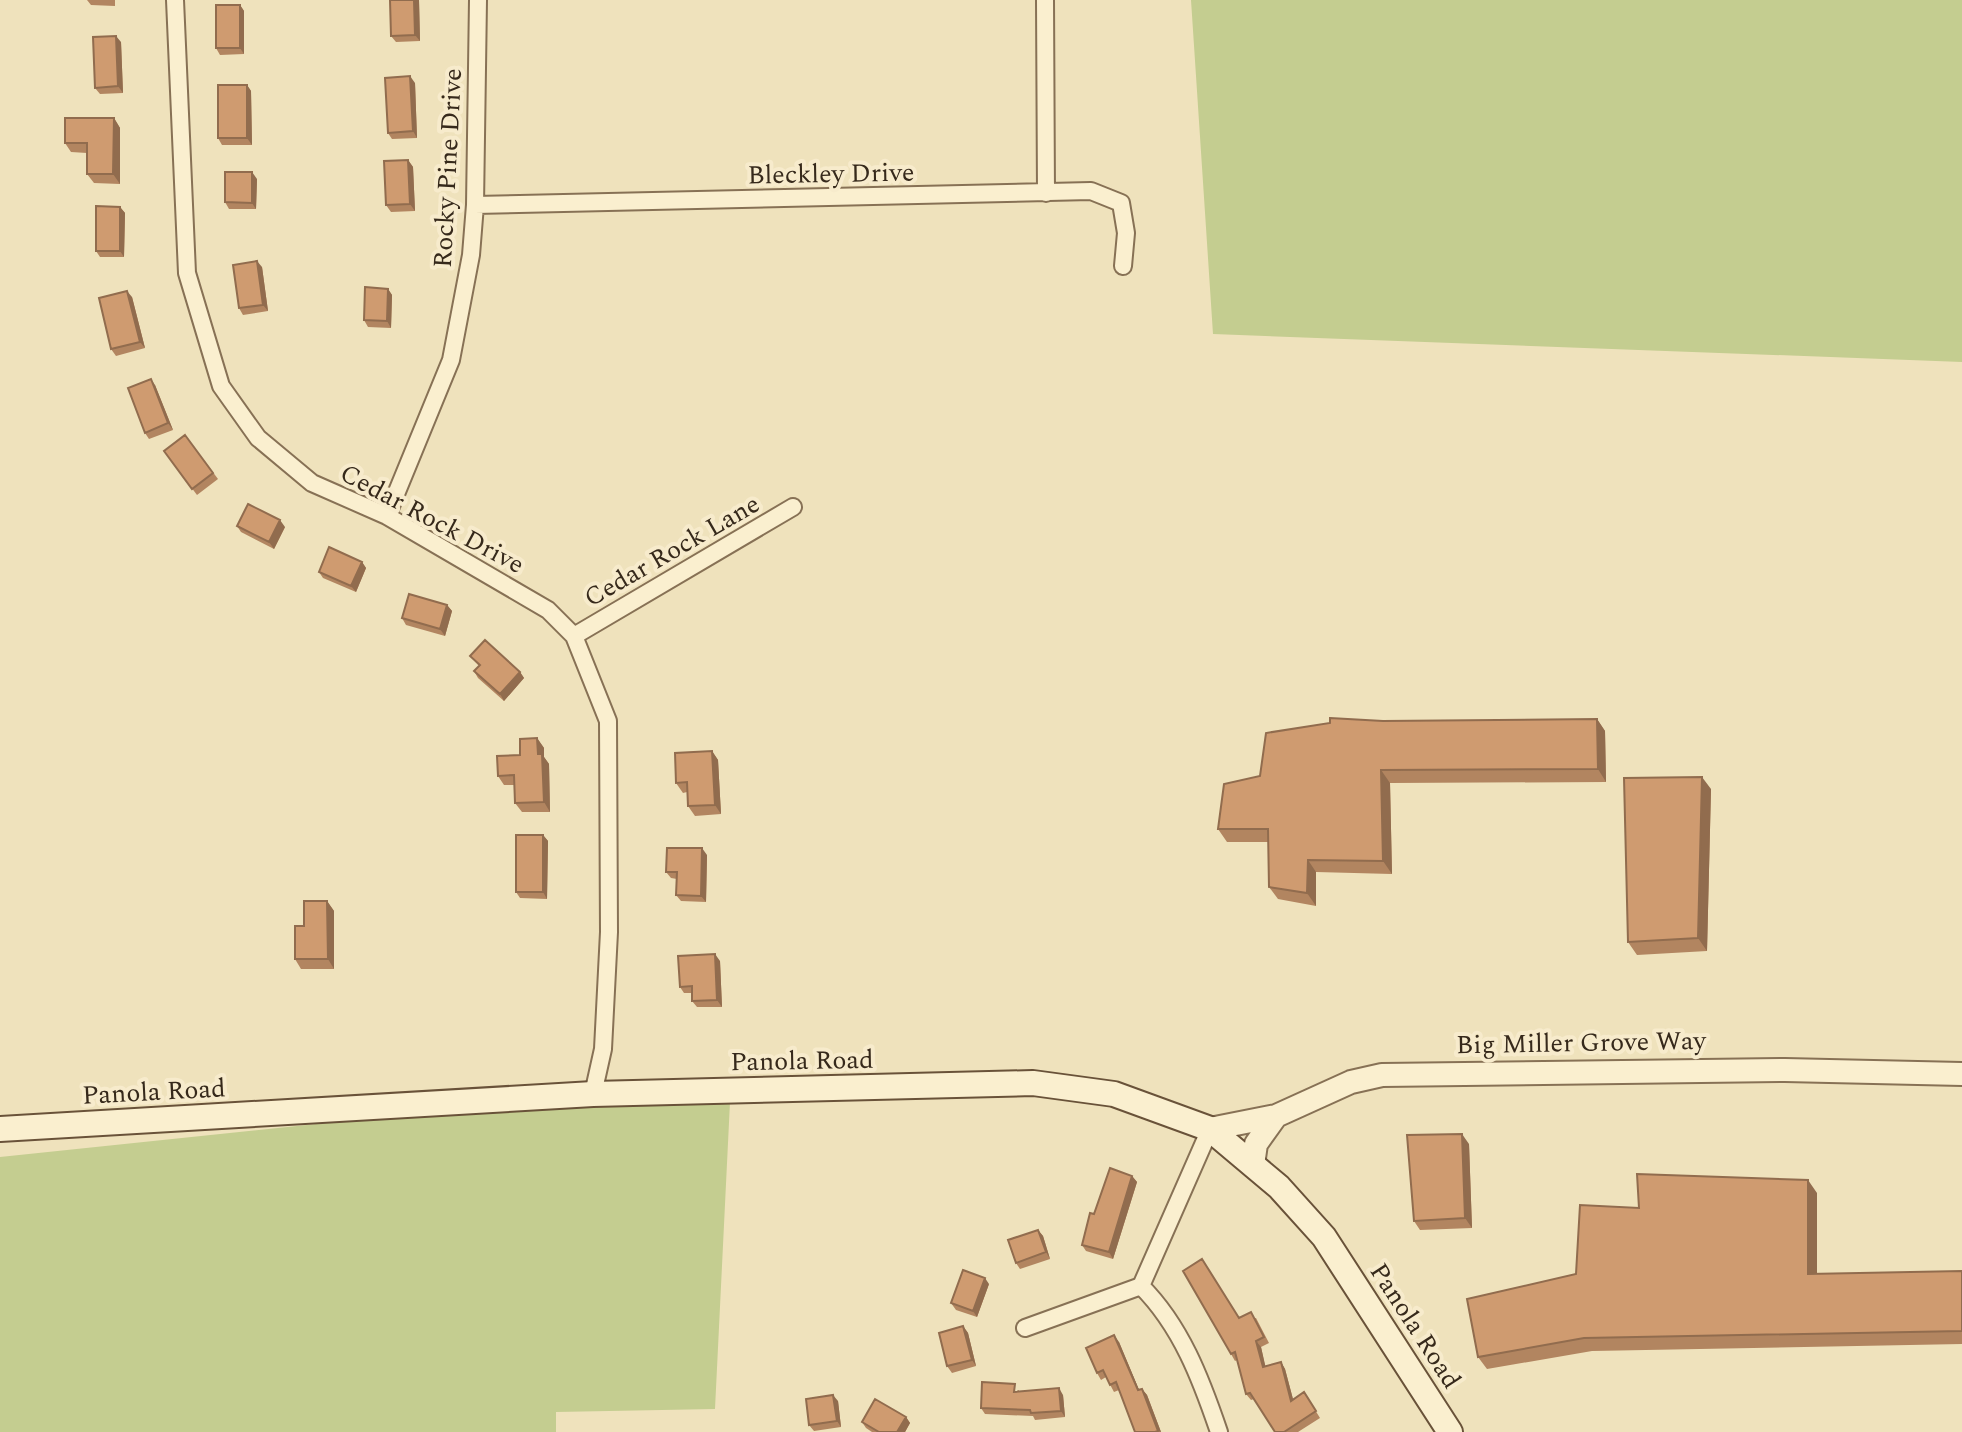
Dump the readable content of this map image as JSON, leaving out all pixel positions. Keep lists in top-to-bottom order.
{
  "streets": {
    "main road": ["Panola Road"],
    "street": [
      "Rocky Pine Drive",
      "Bleckley Drive",
      "Cedar Rock Drive",
      "Cedar Rock Lane",
      "Big Miller Grove Way"
    ]
  },
  "crossings": [
    ["Rocky Pine Drive", "Bleckley Drive"],
    ["Rocky Pine Drive", "Cedar Rock Drive"],
    ["Cedar Rock Drive", "Cedar Rock Lane"],
    ["Cedar Rock Drive", "Panola Road"],
    ["Big Miller Grove Way", "Panola Road"]
  ]
}
